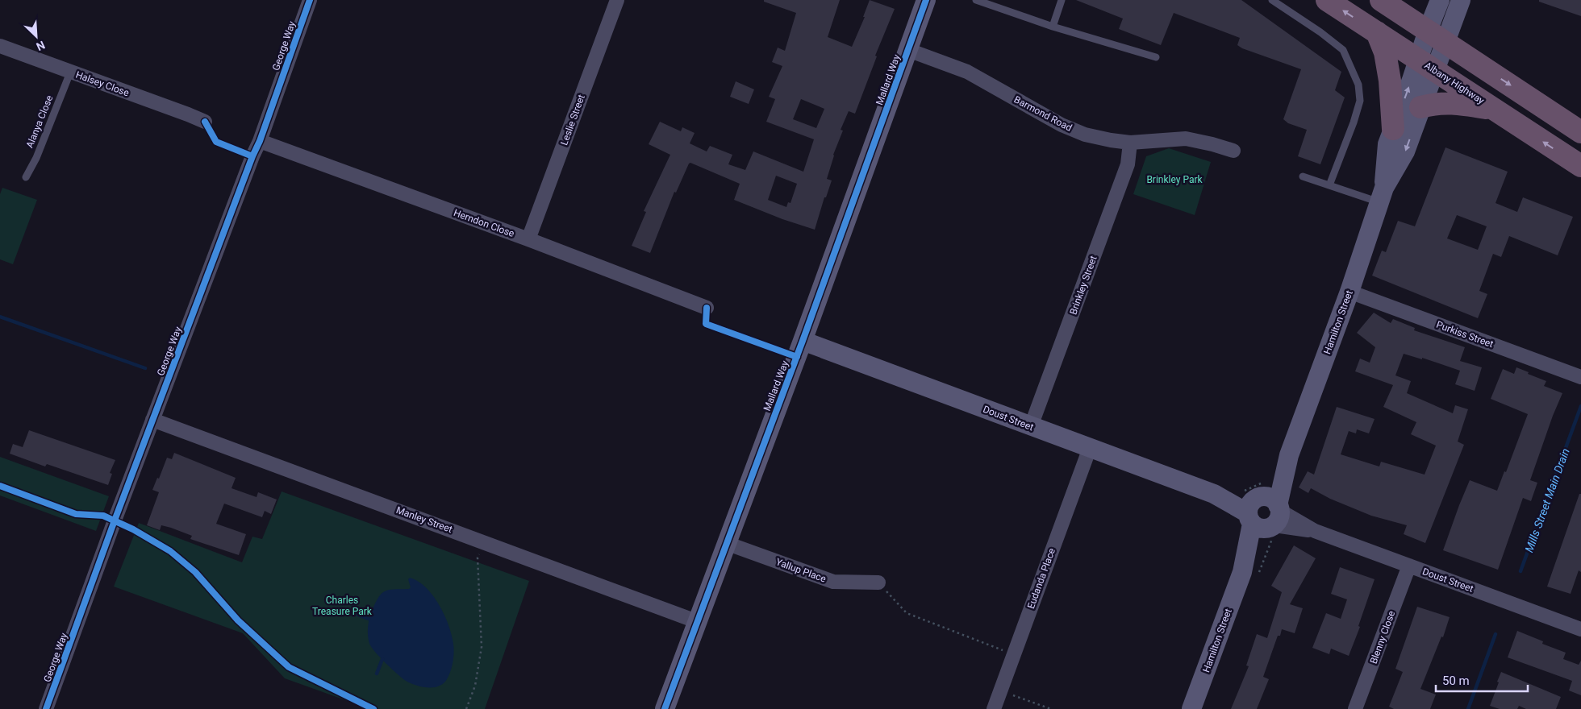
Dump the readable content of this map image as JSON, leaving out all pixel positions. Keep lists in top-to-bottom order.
{
  "streets": {
    "highway": ["Albany Highway"],
    "street": [
      "George Way",
      "Mallard Way",
      "Halsey Close",
      "Barmond Road",
      "Leslie Street",
      "Herndon Close",
      "Brinkley Street",
      "Hamilton Street",
      "Purkiss Street",
      "Doust Street",
      "Manley Street",
      "Yallup Place",
      "Eudanda Place",
      "Blenny Close"
    ],
    "lane": ["Alanya Close"]
  },
  "crossings": [
    ["George Way", "Herndon Close"],
    ["George Way", "Manley Street"],
    ["Mallard Way", "Barmond Road"],
    ["Mallard Way", "Doust Street"],
    ["Mallard Way", "Manley Street"],
    ["Mallard Way", "Yallup Place"],
    ["Albany Highway", "Hamilton Street"],
    ["Halsey Close", "Alanya Close"],
    ["Barmond Road", "Brinkley Street"],
    ["Leslie Street", "Herndon Close"],
    ["Brinkley Street", "Doust Street"],
    ["Hamilton Street", "Purkiss Street"],
    ["Hamilton Street", "Doust Street"],
    ["Doust Street", "Eudanda Place"],
    ["Doust Street", "Blenny Close"]
  ],
  "water": ["Mills Street Main Drain"],
  "parks": ["Brinkley Park", "Charles Treasure Park"],
  "scale_bar": "50 m",
  "north": "bottom right"
}
